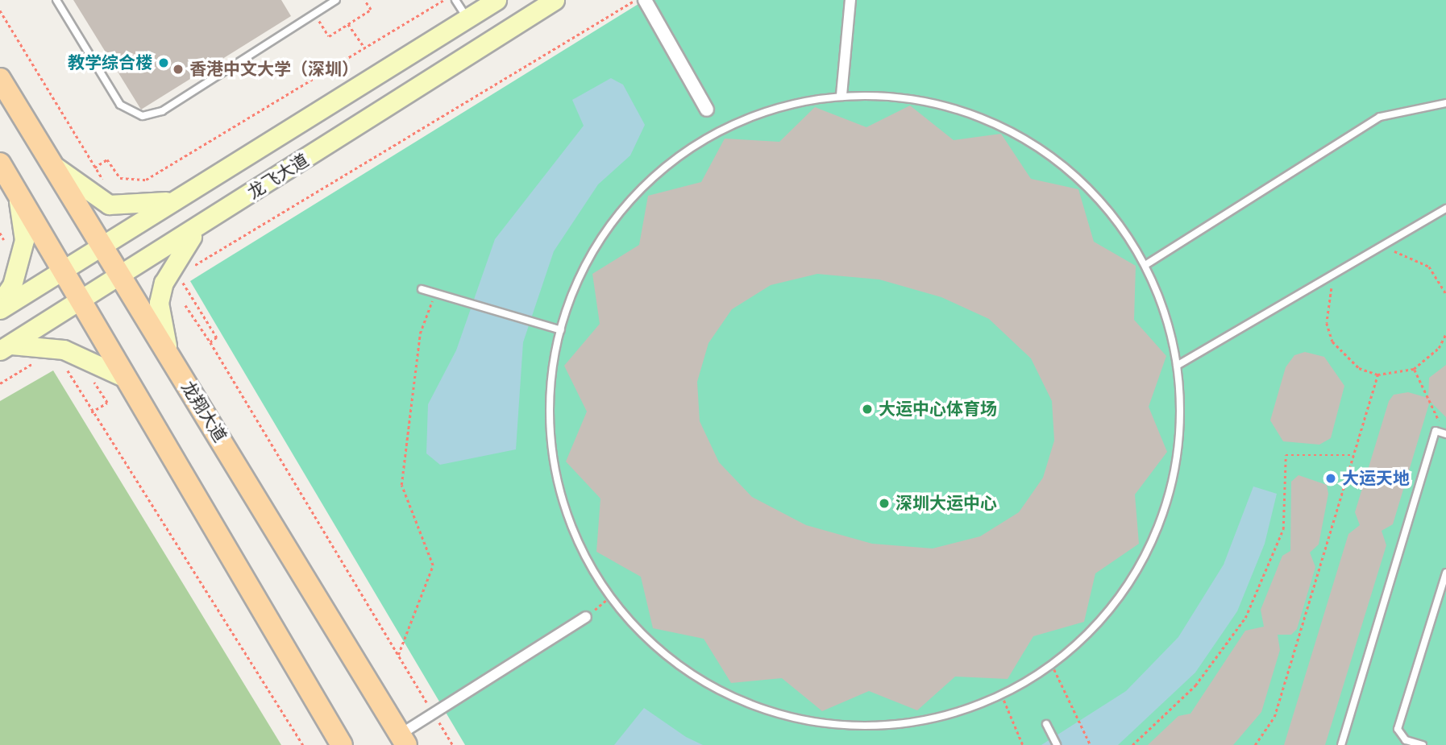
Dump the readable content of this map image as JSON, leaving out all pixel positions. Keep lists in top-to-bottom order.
{
  "streets": {
    "main road": ["龙飞大道", "龙翔大道"]
  },
  "crossings": [
    ["龙飞大道", "龙翔大道"]
  ],
  "places": [
    "教学综合楼",
    "香港中文大学（深圳）",
    "大运中心体育场",
    "大运天地",
    "深圳大运中心"
  ]
}
